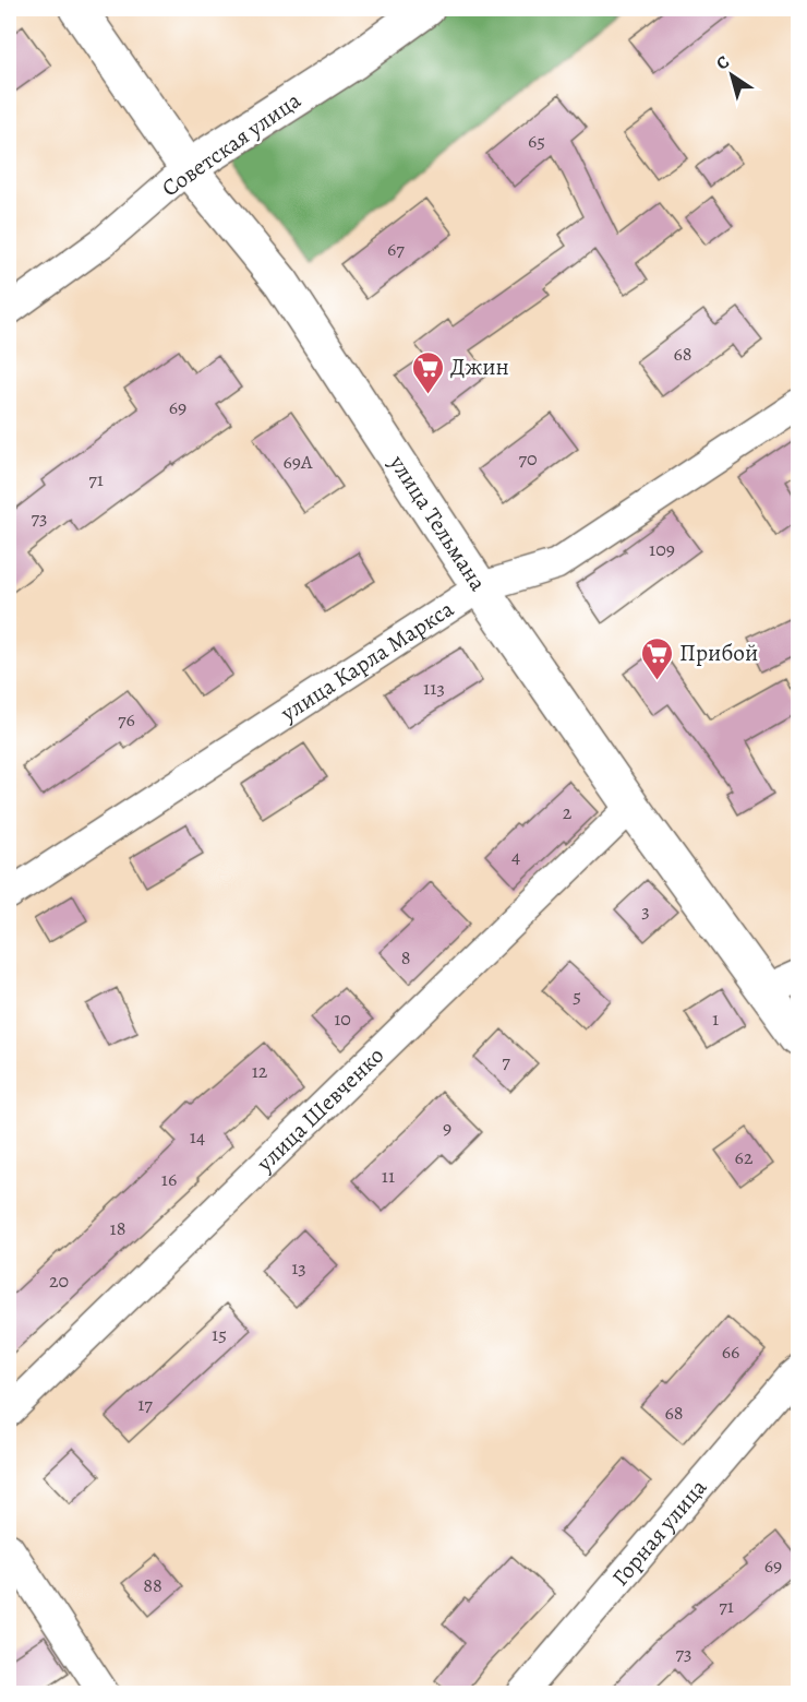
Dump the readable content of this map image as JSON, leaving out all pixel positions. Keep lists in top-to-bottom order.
{
  "streets": {
    "street": [
      "Советская улица",
      "улица Тельмана",
      "улица Карла Маркса",
      "улица Шевченко",
      "Горная улица"
    ]
  },
  "crossings": [
    ["Советская улица", "улица Тельмана"],
    ["улица Тельмана", "улица Карла Маркса"],
    ["улица Тельмана", "улица Шевченко"]
  ],
  "places": {
    "supermarket": ["Джин", "Прибой"]
  },
  "house_numbers": [
    "65",
    "67",
    "68",
    "69",
    "70",
    "69А",
    "71",
    "73",
    "109",
    "113",
    "76",
    "2",
    "4",
    "3",
    "8",
    "5",
    "10",
    "1",
    "7",
    "12",
    "9",
    "14",
    "62",
    "11",
    "16",
    "18",
    "13",
    "20",
    "15",
    "66",
    "17",
    "68",
    "69",
    "88",
    "71",
    "73"
  ],
  "north": "top left"
}
